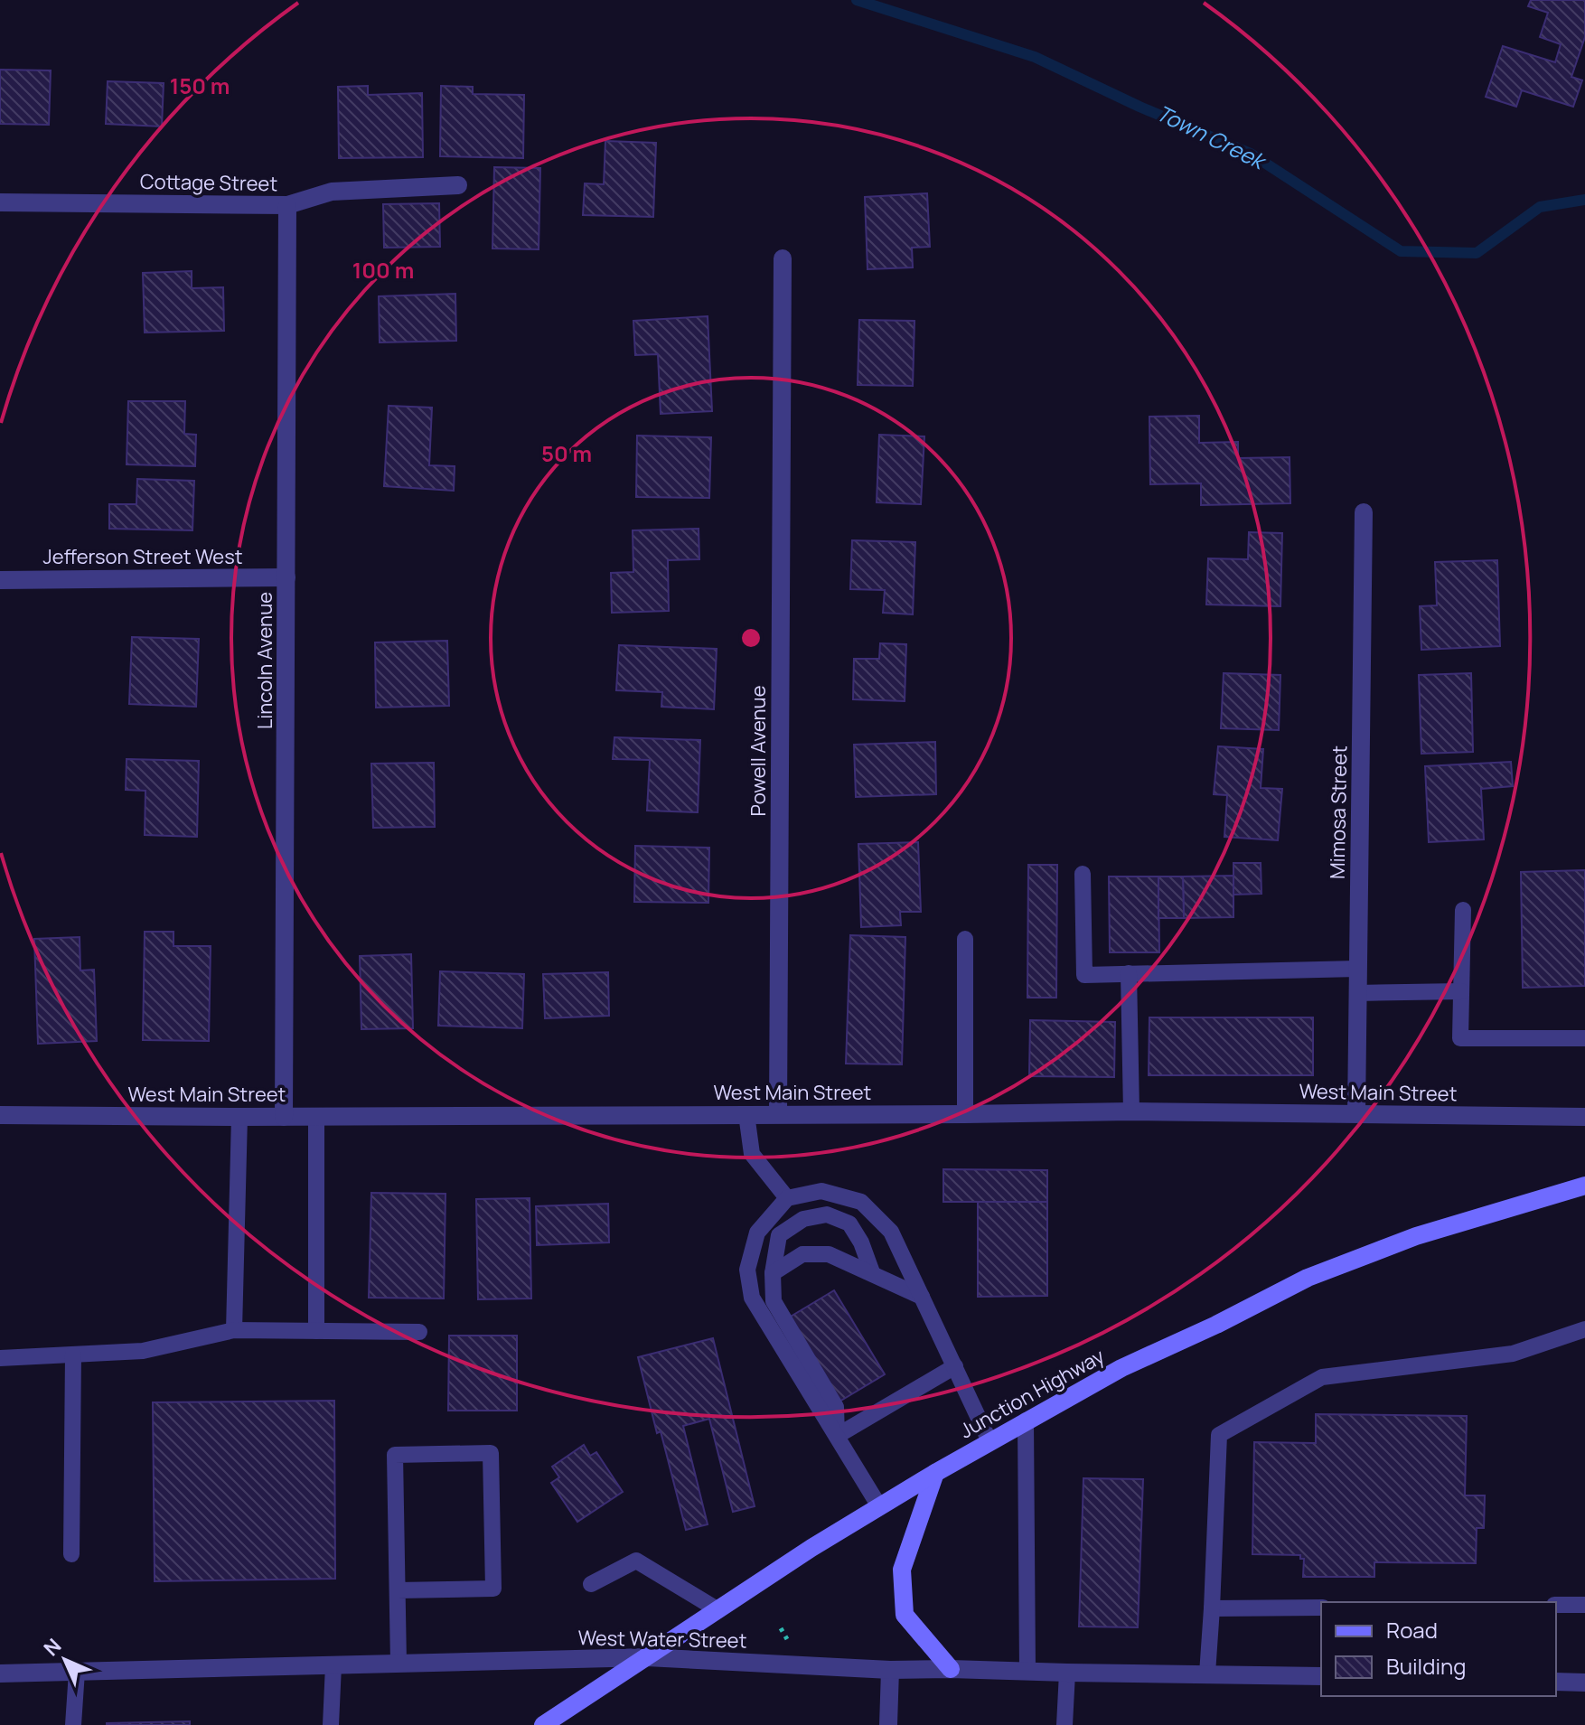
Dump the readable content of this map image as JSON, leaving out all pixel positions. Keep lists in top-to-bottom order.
{
  "streets": {
    "main road": ["Junction Highway"],
    "street": [
      "Cottage Street",
      "Jefferson Street West",
      "Lincoln Avenue",
      "Powell Avenue",
      "Mimosa Street",
      "West Main Street",
      "West Water Street"
    ]
  },
  "crossings": [
    ["Cottage Street", "Lincoln Avenue"],
    ["Jefferson Street West", "Lincoln Avenue"],
    ["Lincoln Avenue", "West Main Street"],
    ["Powell Avenue", "West Main Street"],
    ["Mimosa Street", "West Main Street"],
    ["Junction Highway", "West Water Street"]
  ],
  "water": ["Town Creek"],
  "legend": ["Road", "Building"],
  "north": "top left",
  "rings": ["150 m", "100 m", "50 m"]
}
